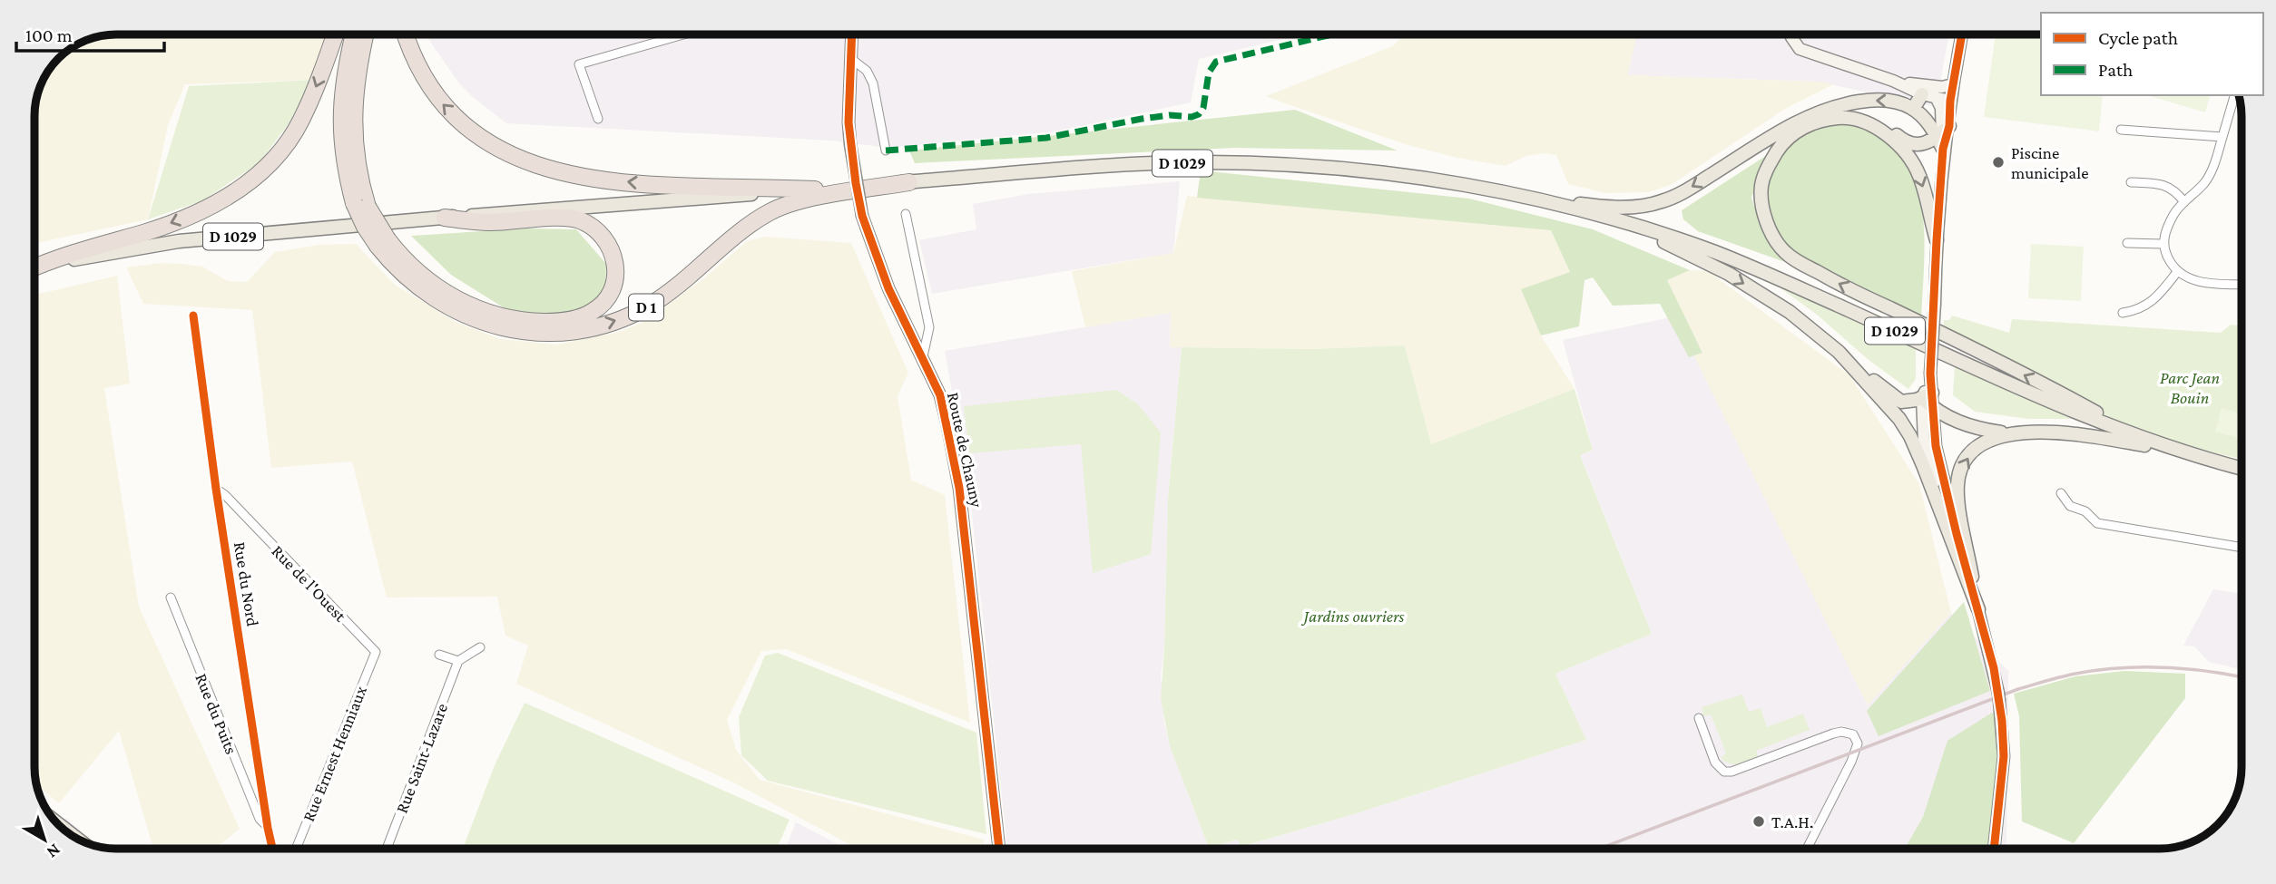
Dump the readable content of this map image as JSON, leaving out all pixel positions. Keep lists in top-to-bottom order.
{
  "streets": {
    "highway": ["D 1"],
    "main road": ["D 1029"],
    "street": [
      "Route de Chauny",
      "Rue de l'Ouest",
      "Rue du Nord",
      "Rue du Puits",
      "Rue Ernest Henniaux",
      "Rue Saint-Lazare"
    ]
  },
  "crossings": [
    ["D 1029", "D 1"],
    ["Rue de l'Ouest", "Rue du Nord"],
    ["Rue de l'Ouest", "Rue Ernest Henniaux"],
    ["Rue du Nord", "Rue du Puits"]
  ],
  "parks": ["Parc Jean Bouin", "Jardins ouvriers"],
  "places": ["Piscine municipale", "T.A.H."],
  "legend": ["Cycle path", "Path"],
  "scale_bar": "100 m",
  "north": "bottom right"
}
